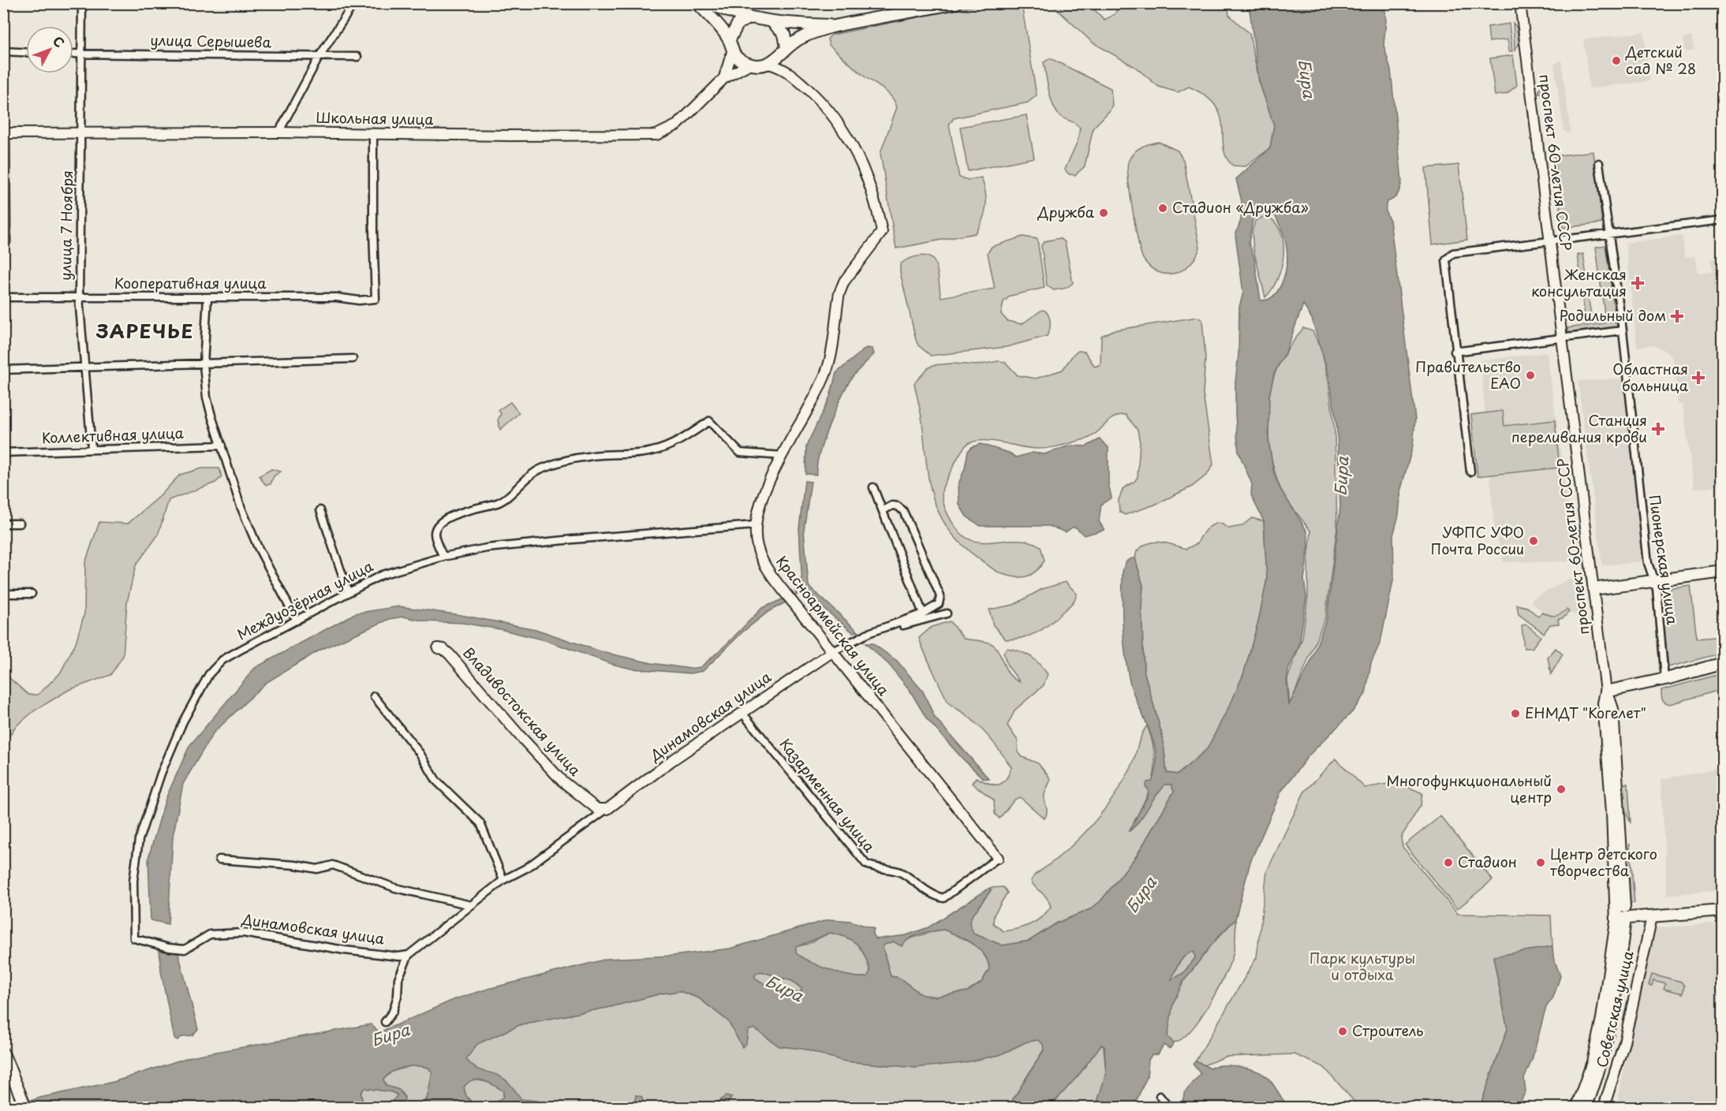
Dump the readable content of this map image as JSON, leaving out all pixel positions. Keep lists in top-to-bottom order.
{
  "streets": {
    "main road": [
      "Школьная улица",
      "проспект 60-летия СССР",
      "Красноармейская улица",
      "Владивостокская улица",
      "Динамовская улица",
      "Советская улица"
    ],
    "street": [
      "улица Серышева",
      "улица 7 Ноября",
      "Кооперативная улица",
      "Коллективная улица",
      "Пионерская улица",
      "Междуозёрная улица",
      "Казарменная улица"
    ]
  },
  "crossings": [
    ["улица Серышева", "улица 7 Ноября"],
    ["Школьная улица", "улица 7 Ноября"],
    ["Школьная улица", "Кооперативная улица"],
    ["улица 7 Ноября", "Кооперативная улица"],
    ["улица 7 Ноября", "Коллективная улица"],
    ["Междуозёрная улица", "Красноармейская улица"],
    ["Междуозёрная улица", "Динамовская улица"],
    ["Красноармейская улица", "Динамовская улица"],
    ["Красноармейская улица", "Казарменная улица"],
    ["Владивостокская улица", "Динамовская улица"],
    ["Динамовская улица", "Казарменная улица"]
  ],
  "districts": ["ЗАРЕЧЬЕ"],
  "water": ["Бира"],
  "parks": ["Парк культуры и отдыха"],
  "places": {
    "other": [
      "Детский сад № 28",
      "Стадион «Дружба»",
      "Дружба",
      "Правительство ЕАО",
      "УФПС УФО Почта России",
      "ЕНМДТ \"Когелет\"",
      "Многофункциональный центр",
      "Стадион",
      "Центр детского творчества",
      "Строитель"
    ],
    "health": [
      "Женская консультация",
      "Родильный дом",
      "Областная больница",
      "Станция переливания крови"
    ]
  },
  "north": "top right"
}
